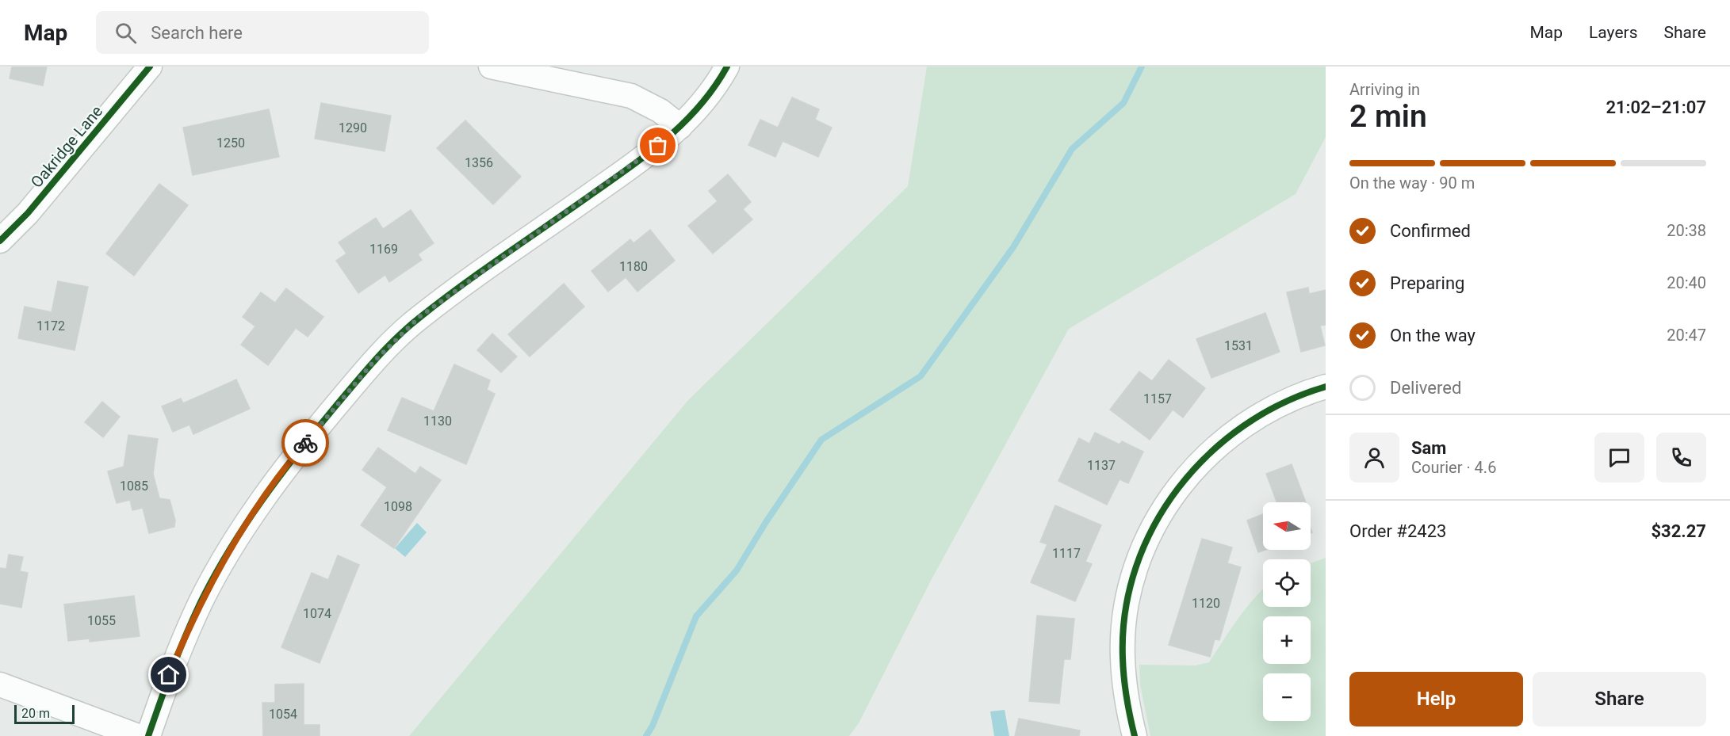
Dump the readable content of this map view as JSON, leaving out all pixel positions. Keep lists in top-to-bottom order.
{
  "streets": {
    "street": ["Oakridge Lane"]
  },
  "house_numbers": [
    "1290",
    "1250",
    "1356",
    "1169",
    "1180",
    "1172",
    "1531",
    "1157",
    "1130",
    "1137",
    "1085",
    "1098",
    "1117",
    "1120",
    "1074",
    "1055",
    "1054"
  ],
  "scale_bar": "20 m",
  "north": "left",
  "page": {
    "header": "Map",
    "search": "Search here",
    "nav": ["Map", "Layers", "Share"],
    "heading": ["2 min", "Arriving in", "21:02–21:07"],
    "panel": [
      "Sam",
      "Courier · 4.6",
      "Order #2423",
      "$32.27"
    ],
    "bar": "On the way · 90 m",
    "list": [
      ["Confirmed", "20:38"],
      ["Preparing", "20:40"],
      ["On the way", "20:47"],
      "Delivered"
    ],
    "map_buttons": ["+", "−"],
    "buttons": ["Help", "Share"],
    "scale": "20 m"
  }
}
